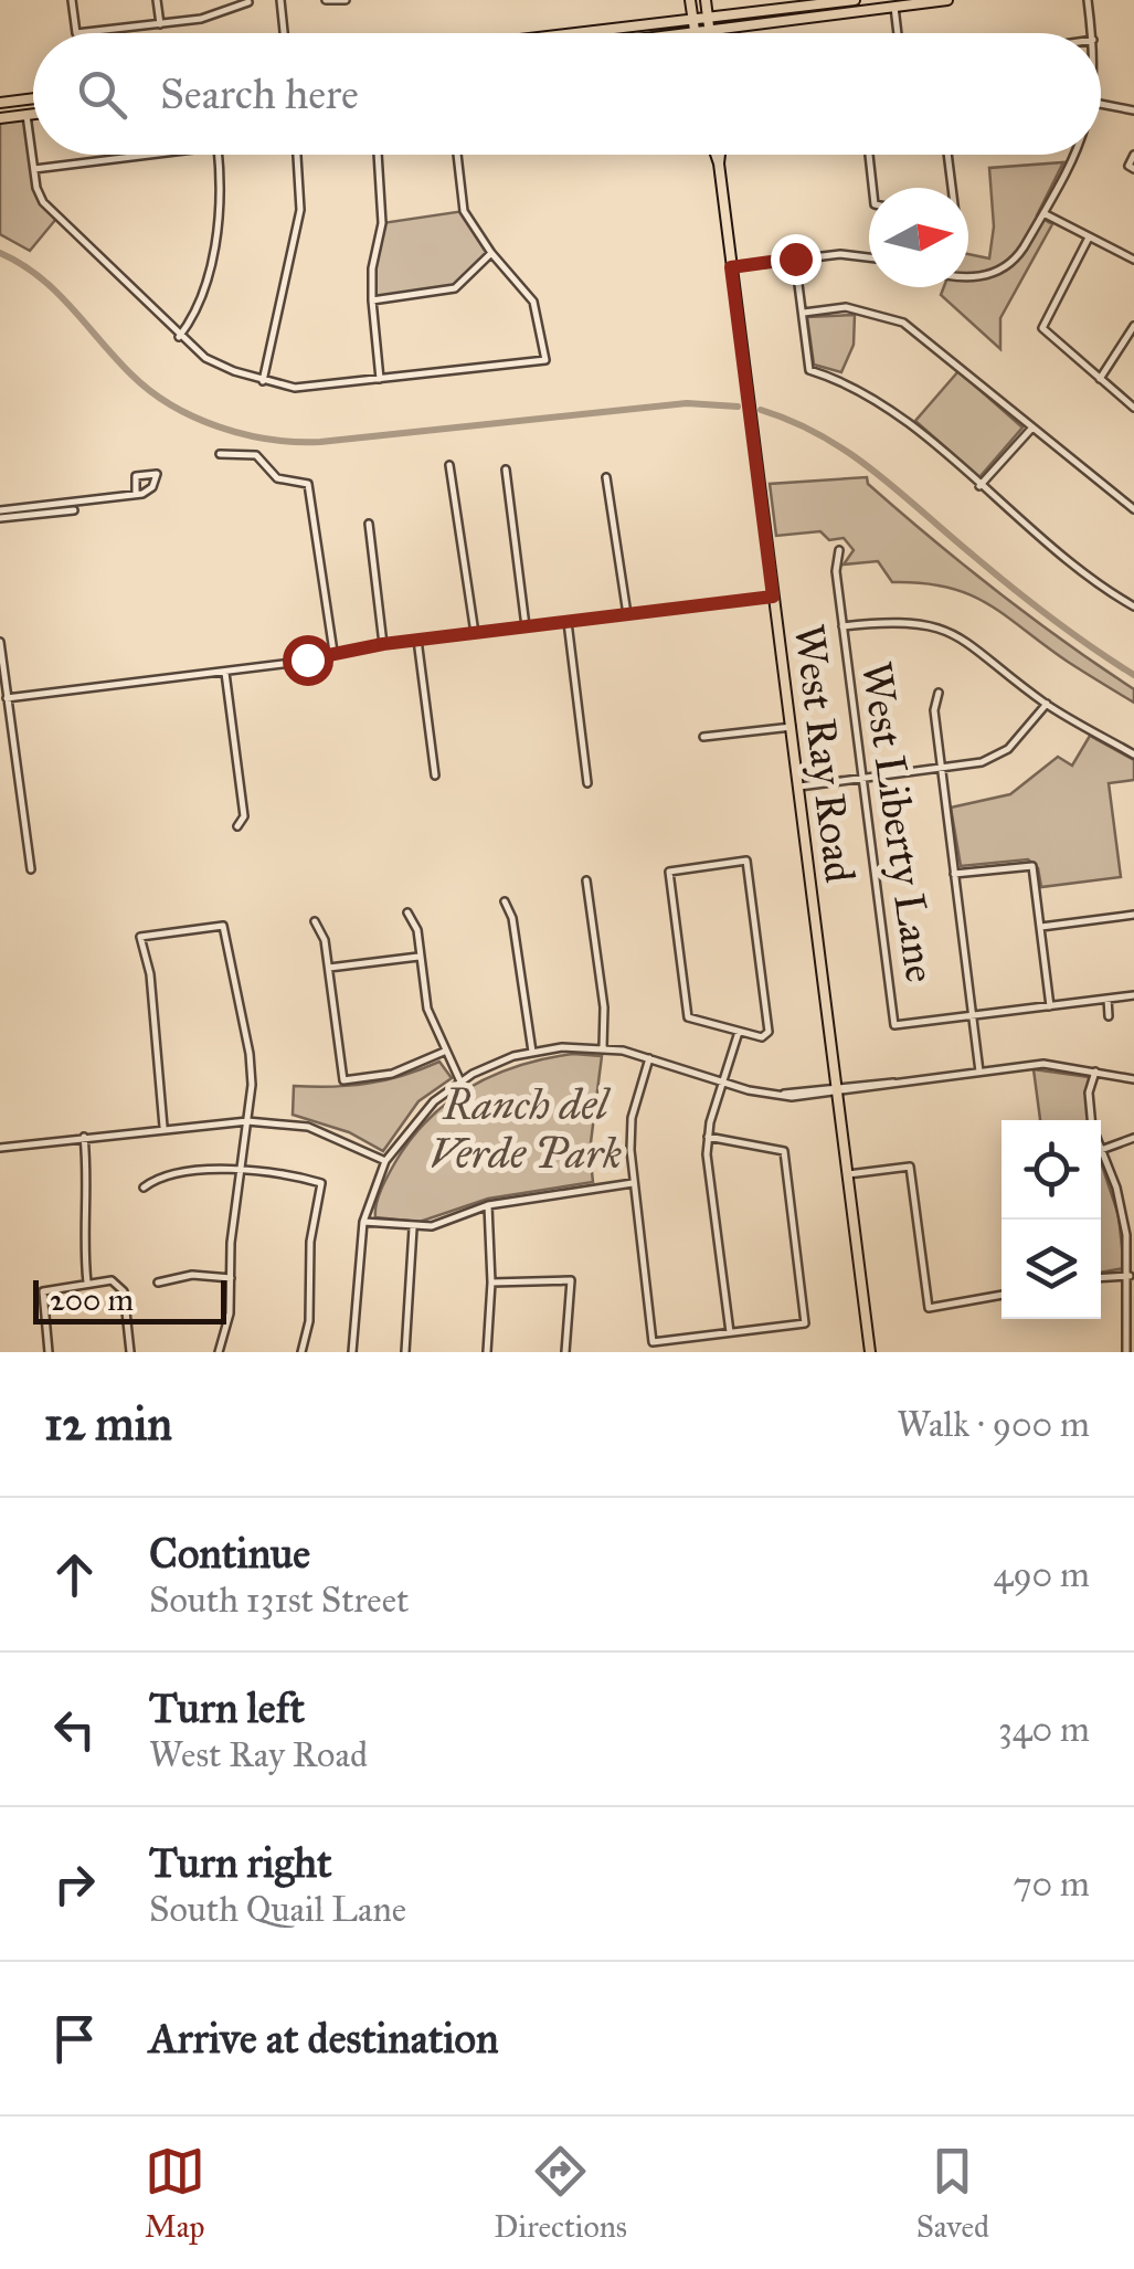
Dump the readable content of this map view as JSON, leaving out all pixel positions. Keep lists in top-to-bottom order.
{
  "streets": {
    "main road": ["West Ray Road"],
    "street": ["West Liberty Lane"]
  },
  "parks": ["Ranch del Verde Park"],
  "scale_bar": "200 m",
  "north": "right",
  "page": {
    "search": "Search here",
    "scale": "200 m",
    "heading": ["12 min", "Walk · 900 m"],
    "list": [
      ["Continue", "South 131st Street", "490 m"],
      ["Turn left", "West Ray Road", "340 m"],
      ["Turn right", "South Quail Lane", "70 m"],
      "Arrive at destination"
    ],
    "nav": ["Map", "Directions", "Saved"]
  }
}
